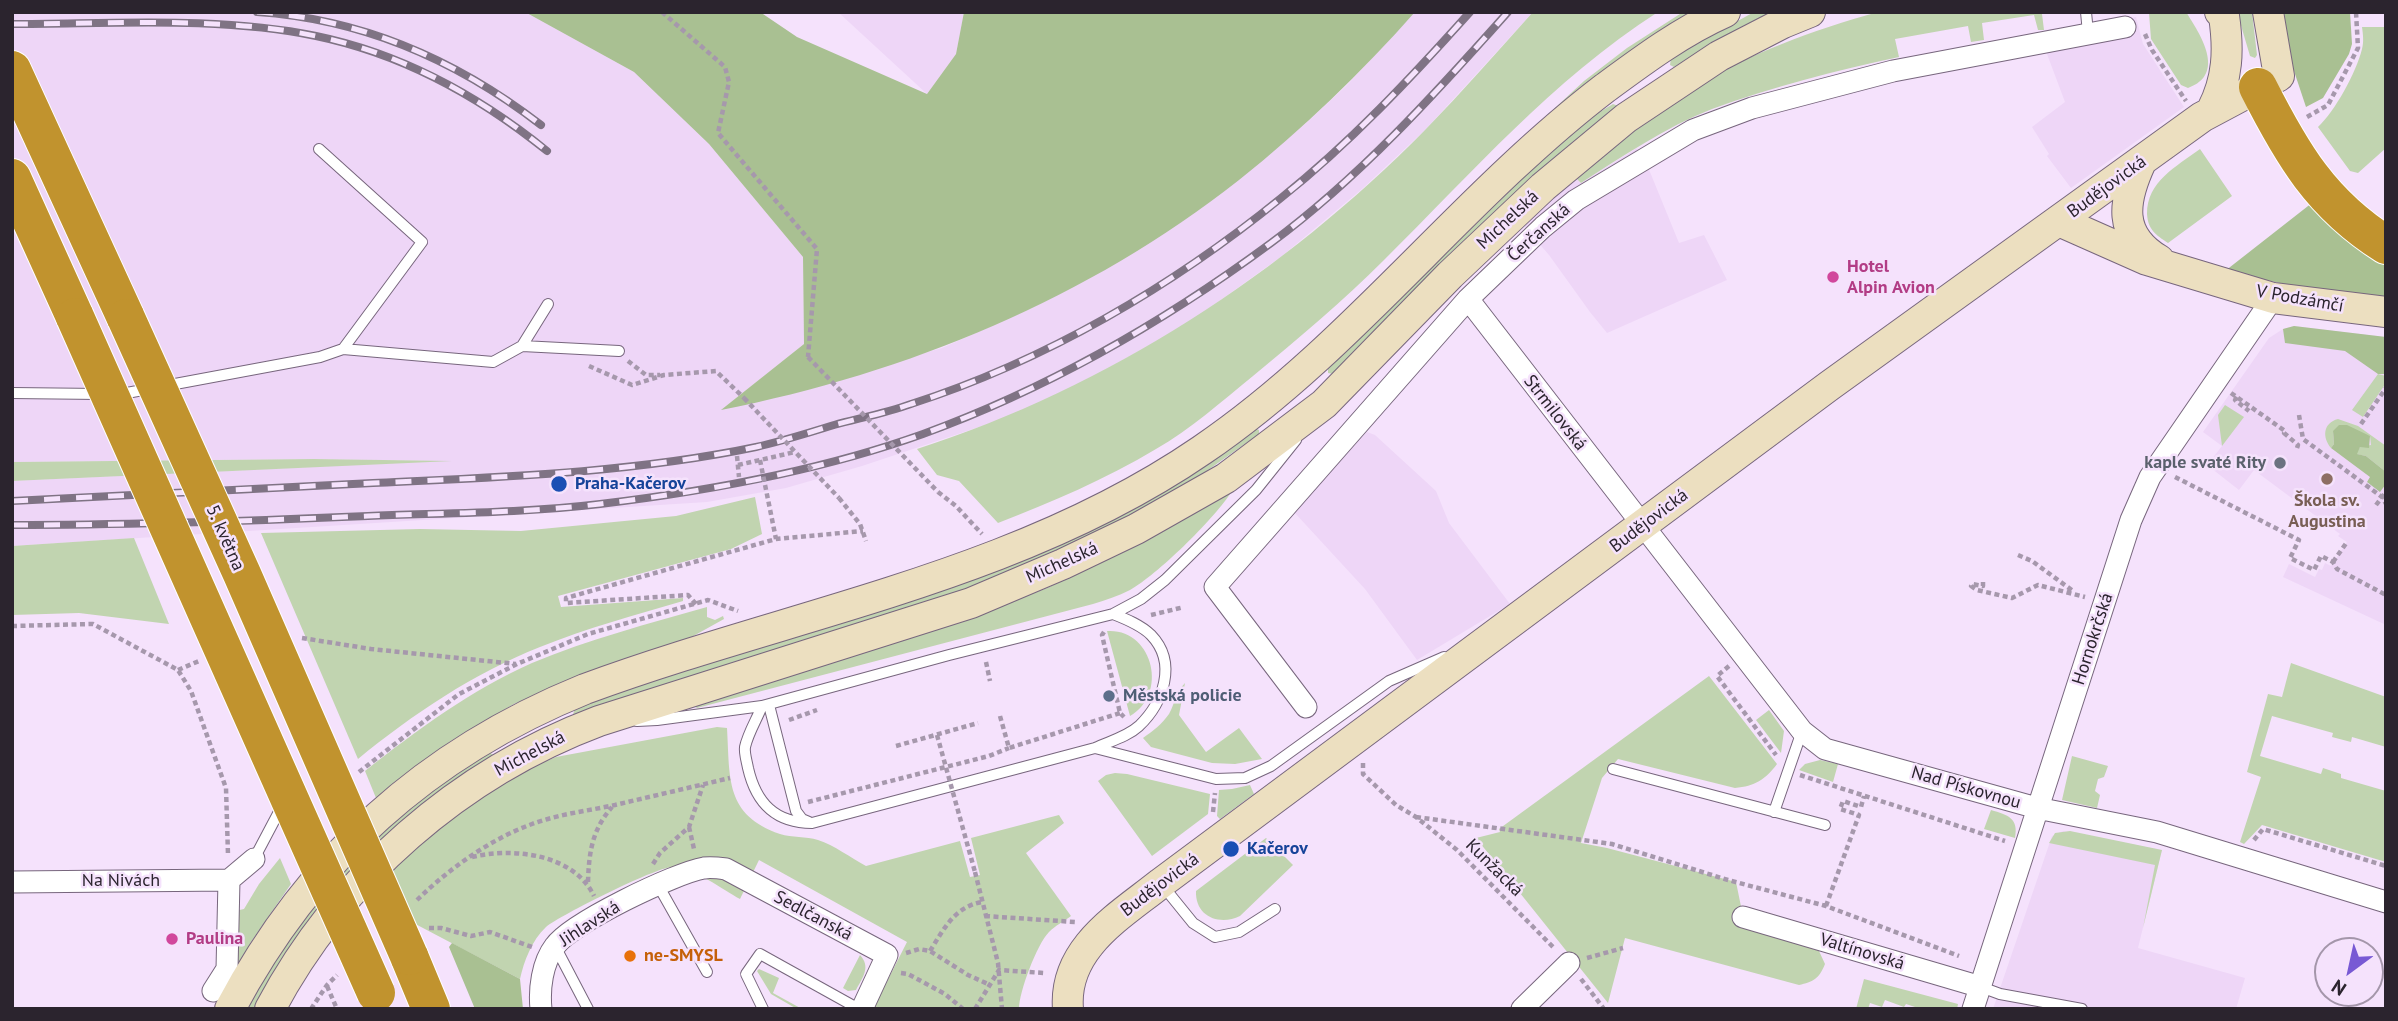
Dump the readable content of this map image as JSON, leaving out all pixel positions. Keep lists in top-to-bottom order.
{
  "streets": {
    "highway": ["5. května"],
    "main road": ["Budějovická", "Michelská", "V Podzámčí"],
    "street": [
      "Čerčanská",
      "Strmilovská",
      "Hornokrčská",
      "Nad Pískovnou",
      "Na Nivách",
      "Sedlčanská",
      "Jihlavská",
      "Valtínovská"
    ],
    "path": ["Kunžacká"]
  },
  "crossings": [
    ["Budějovická", "V Podzámčí"],
    ["Budějovická", "Strmilovská"],
    ["Budějovická", "Nad Pískovnou"],
    ["Čerčanská", "Strmilovská"],
    ["V Podzámčí", "Hornokrčská"],
    ["Strmilovská", "Nad Pískovnou"],
    ["Hornokrčská", "Nad Pískovnou"],
    ["Hornokrčská", "Valtínovská"],
    ["Sedlčanská", "Jihlavská"]
  ],
  "places": [
    "Hotel Alpin Avion",
    "kaple svaté Rity",
    "Škola sv. Augustina",
    "Praha-Kačerov",
    "Městská policie",
    "Kačerov",
    "Paulina",
    "ne-SMYSL"
  ],
  "north": "bottom left"
}
